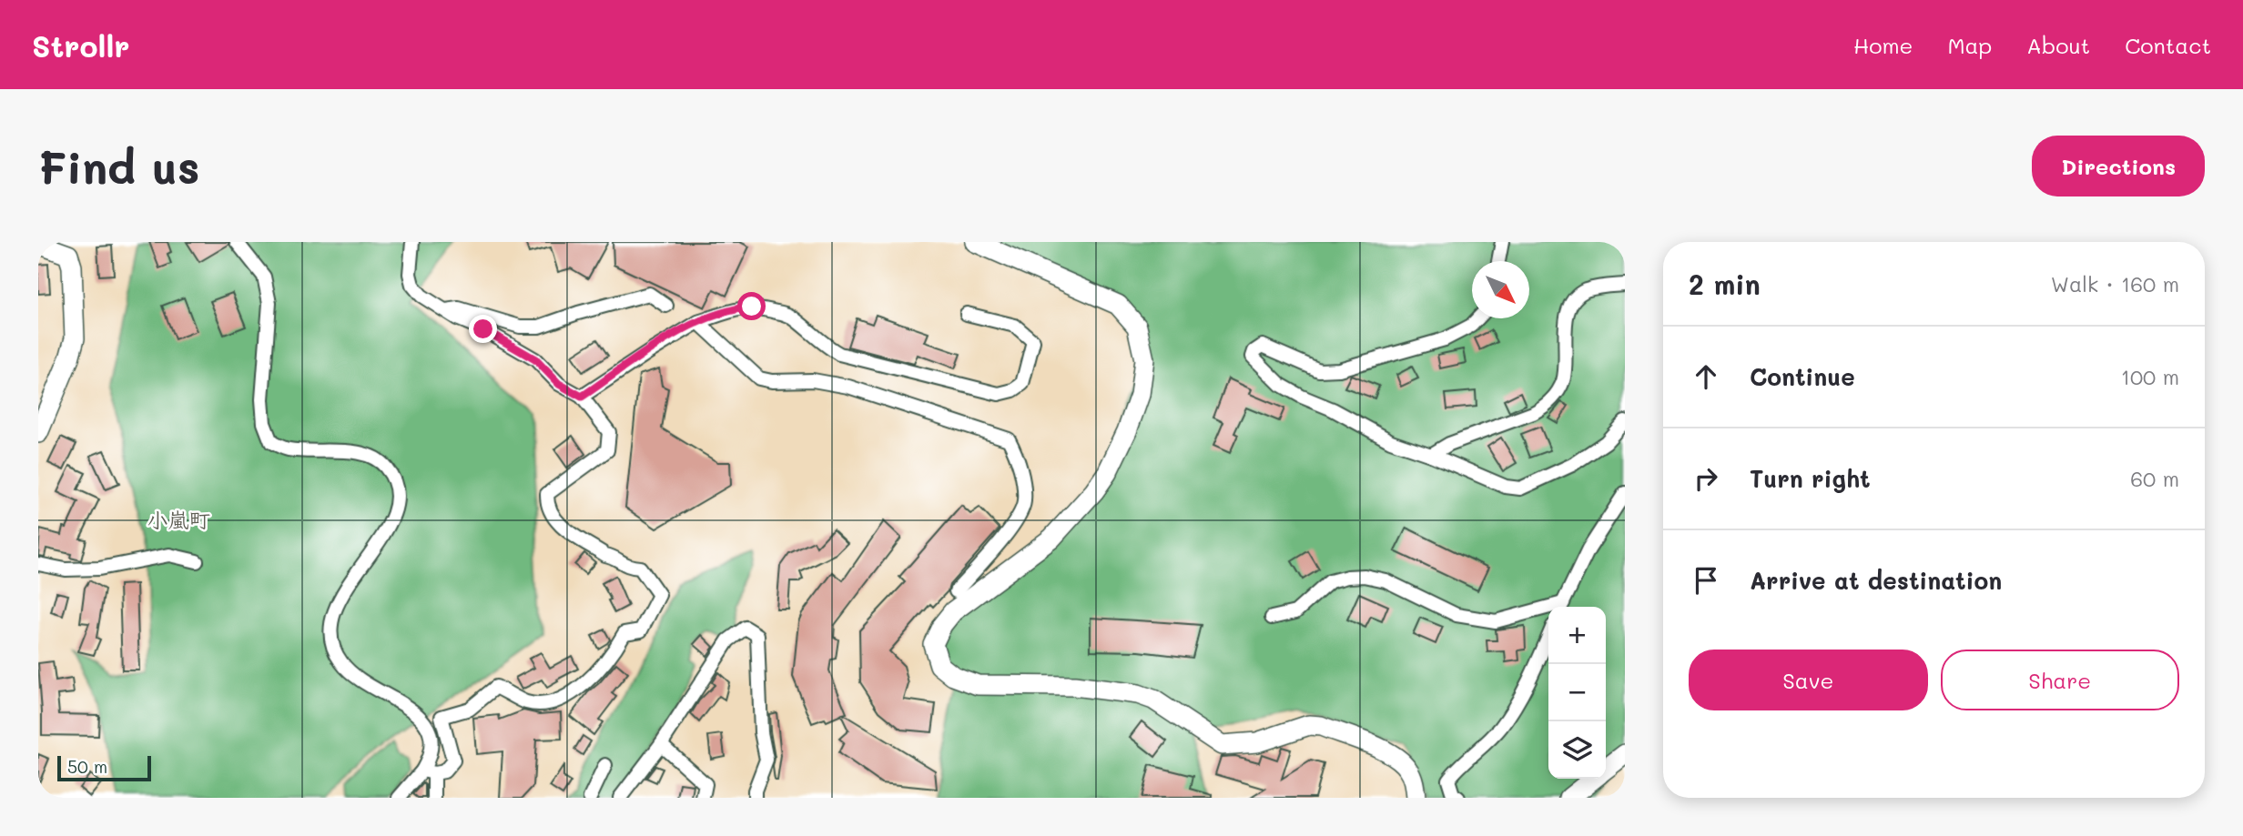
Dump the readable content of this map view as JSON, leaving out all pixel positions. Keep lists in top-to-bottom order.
{
  "districts": ["小嵐町"],
  "scale_bar": "50 m",
  "north": "bottom right",
  "page": {
    "header": "Strollr",
    "nav": [
      "Home",
      "Map",
      "About",
      "Contact"
    ],
    "buttons": [
      "Directions",
      ["Save", "Share"]
    ],
    "title": "Find us",
    "heading": ["2 min", "Walk · 160 m"],
    "list": [
      ["Continue", "100 m"],
      ["Turn right", "60 m"],
      "Arrive at destination"
    ],
    "map_buttons": ["+", "−"],
    "scale": "50 m"
  }
}
